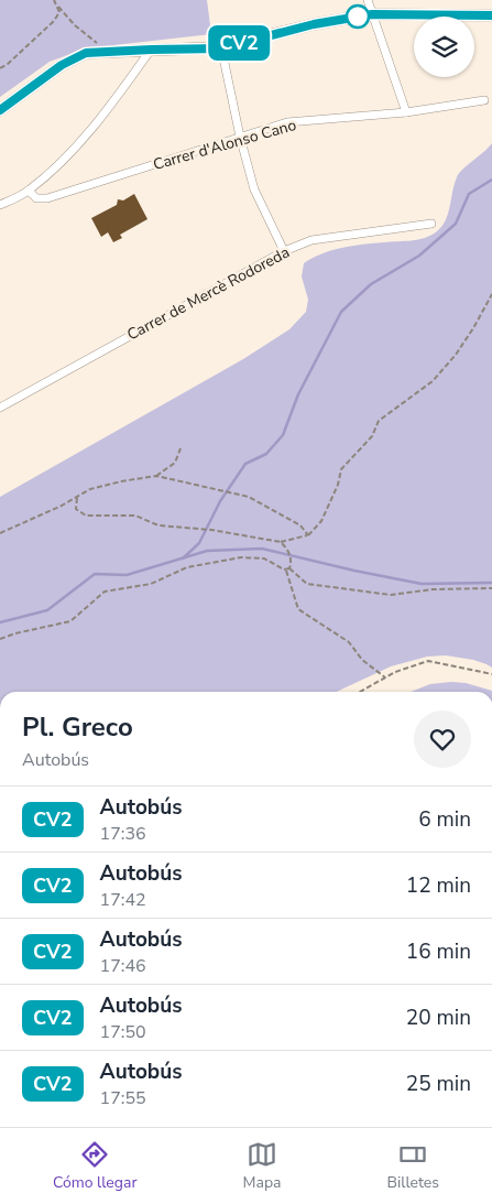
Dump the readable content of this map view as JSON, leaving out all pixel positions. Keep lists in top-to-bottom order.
{
  "streets": {
    "street": ["Carrer d'Alonso Cano", "Carrer de Mercè Rodoreda"]
  },
  "lines": ["bus line CV2"],
  "page": {
    "on_map": "CV2",
    "heading": ["Pl. Greco", "Autobús"],
    "list": [
      {
        "mark": "CV2",
        "name": "Autobús",
        "note": "17:36",
        "value": "6 min"
      },
      {
        "mark": "CV2",
        "name": "Autobús",
        "note": "17:42",
        "value": "12 min"
      },
      {
        "mark": "CV2",
        "name": "Autobús",
        "note": "17:46",
        "value": "16 min"
      },
      {
        "mark": "CV2",
        "name": "Autobús",
        "note": "17:50",
        "value": "20 min"
      },
      {
        "mark": "CV2",
        "name": "Autobús",
        "note": "17:55",
        "value": "25 min"
      }
    ],
    "tabs": ["Cómo llegar", "Mapa", "Billetes"]
  }
}
